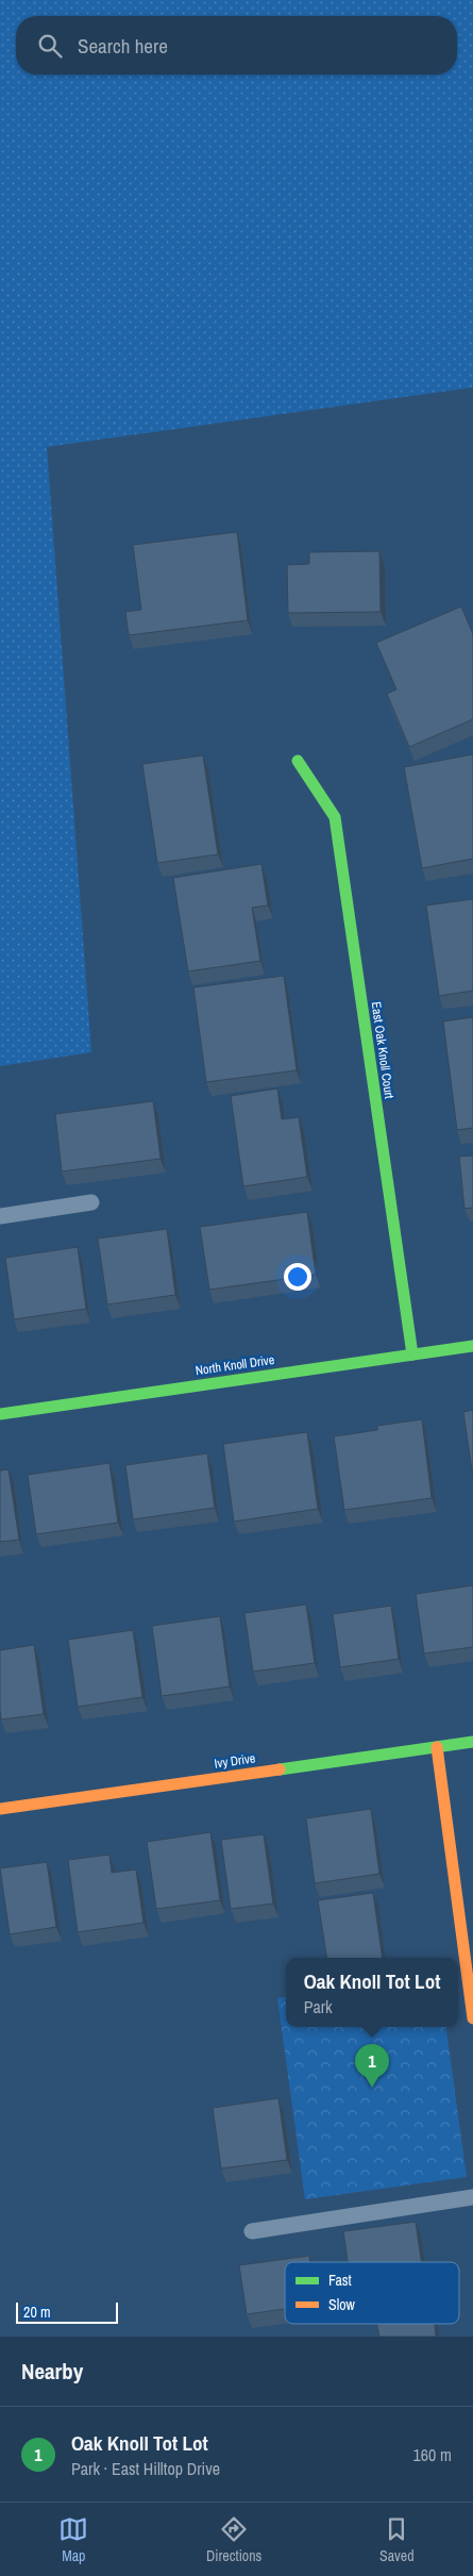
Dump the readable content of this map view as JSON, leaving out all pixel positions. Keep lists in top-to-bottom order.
{
  "streets": {
    "street": ["East Oak Knoll Court", "North Knoll Drive", "Ivy Drive"]
  },
  "crossings": [
    ["East Oak Knoll Court", "North Knoll Drive"]
  ],
  "legend": ["Fast", "Slow"],
  "scale_bar": "20 m",
  "page": {
    "search": "Search here",
    "popup": ["Oak Knoll Tot Lot", "Park"],
    "pins": "1",
    "scale": "20 m",
    "heading": "Nearby",
    "list": [
      {
        "mark": "1",
        "name": "Oak Knoll Tot Lot",
        "note": "Park · East Hilltop Drive",
        "value": "160 m"
      }
    ],
    "nav": ["Map", "Directions", "Saved"]
  }
}
